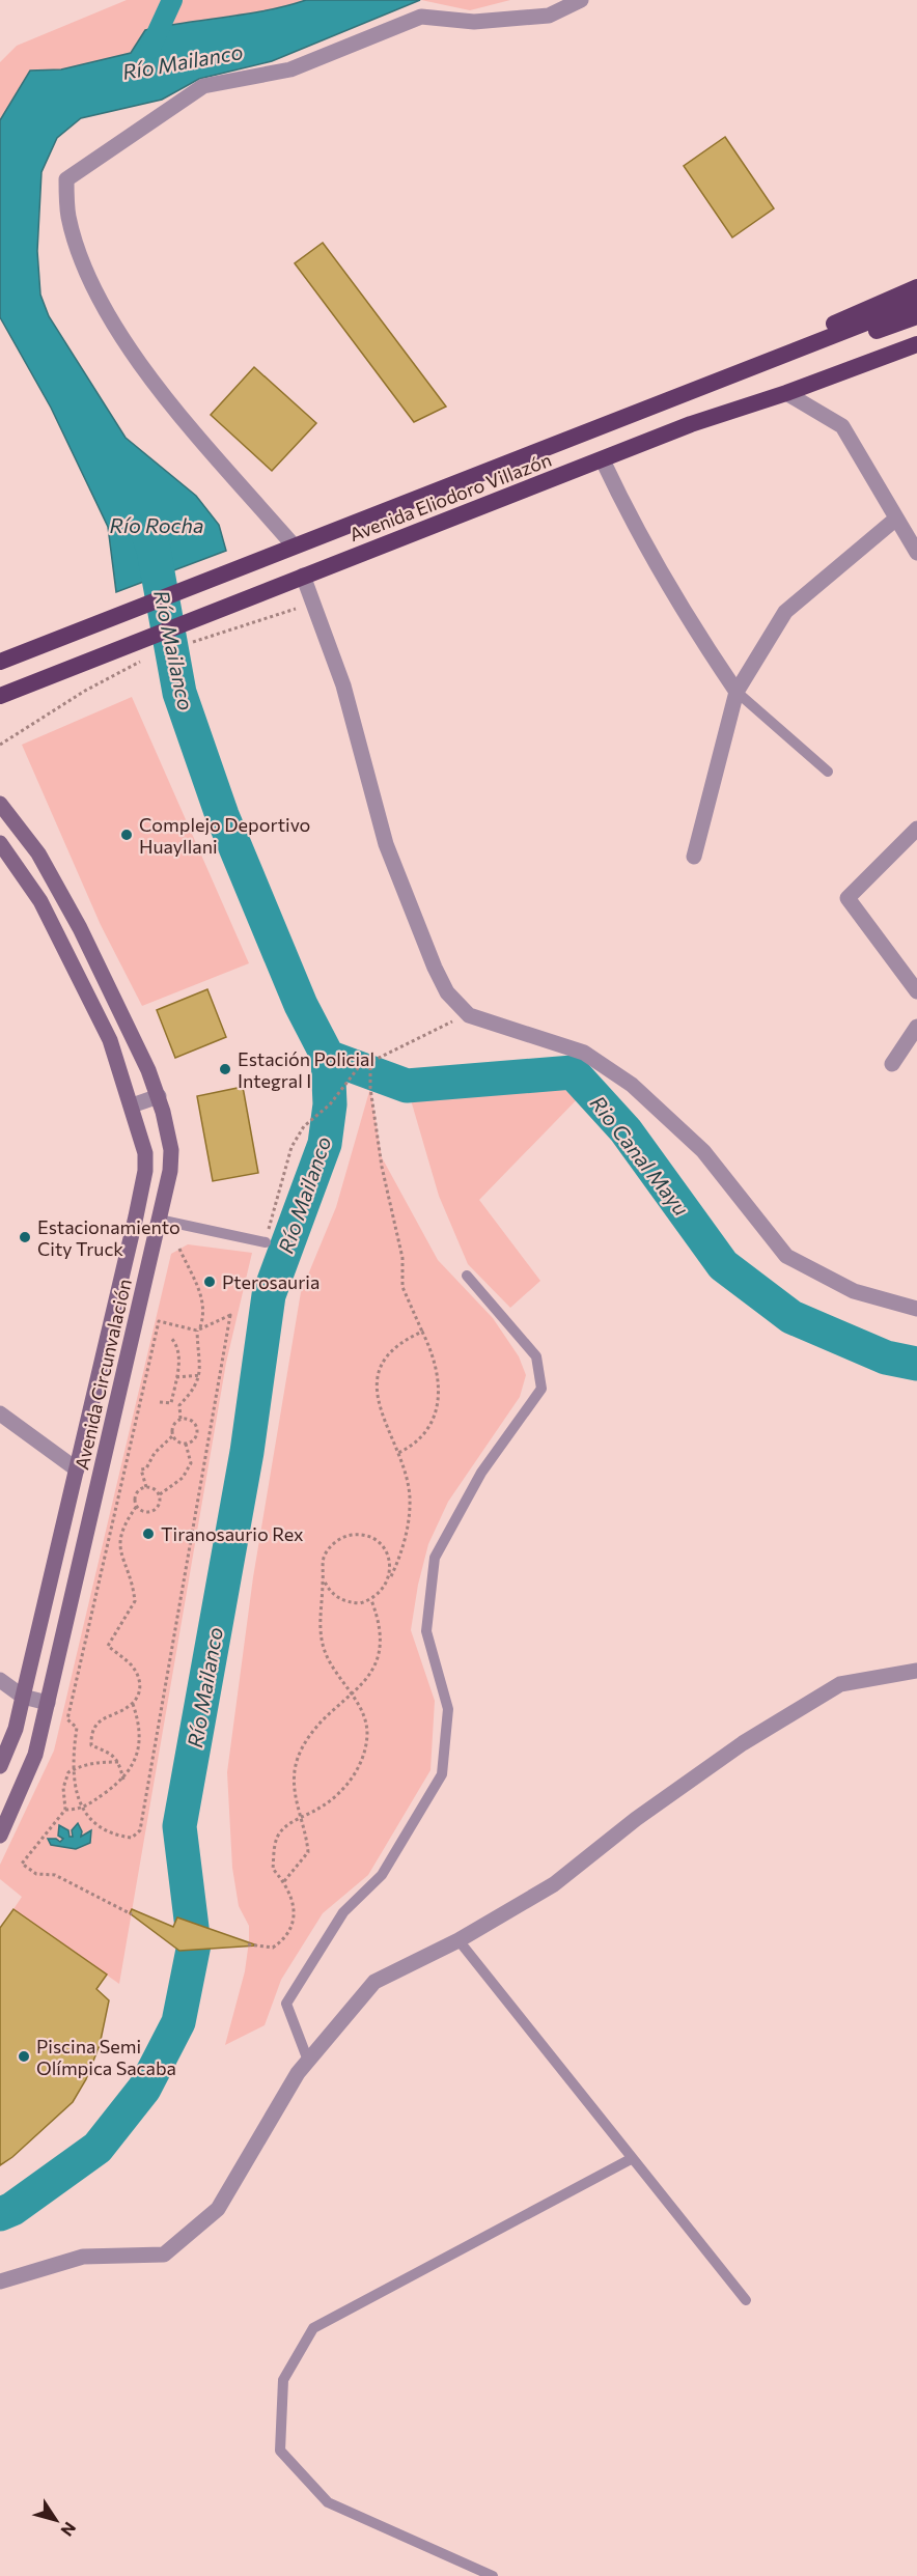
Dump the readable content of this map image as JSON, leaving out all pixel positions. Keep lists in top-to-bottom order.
{
  "streets": {
    "highway": ["Avenida Eliodoro Villazón"],
    "main road": ["Avenida Circunvalación"]
  },
  "water": ["Río Mailanco", "Río Rocha", "Rio Canal Mayu"],
  "places": [
    "Complejo Deportivo Huayllani",
    "Estación Policial Integral I",
    "Estacionamiento City Truck",
    "Pterosauria",
    "Tiranosaurio Rex",
    "Piscina Semi Olímpica Sacaba"
  ],
  "north": "bottom right"
}
